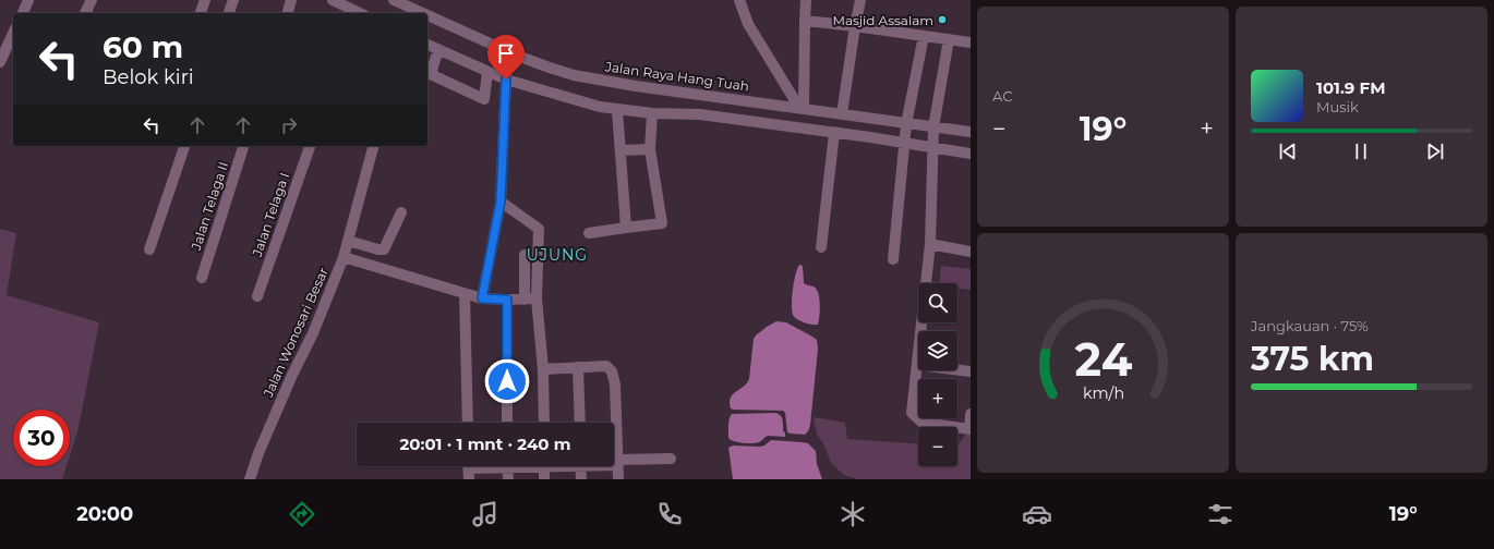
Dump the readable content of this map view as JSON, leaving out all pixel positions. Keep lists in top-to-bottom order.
{
  "streets": {
    "street": [
      "Jalan Raya Hang Tuah",
      "Jalan Telaga II",
      "Jalan Telaga I",
      "Jalan Wonosari Besar"
    ]
  },
  "districts": ["UJUNG"],
  "places": ["Masjid Assalam"],
  "page": {
    "tile": [
      "AC",
      ["Jangkauan · 75%", "375 km"]
    ],
    "turn": ["60 m", "Belok kiri"],
    "song": ["101.9 FM", "Musik"],
    "heat": ["−", "19°", "+"],
    "map_buttons": ["+", "−"],
    "limit": "30",
    "trip": "20:01 · 1 mnt · 240 m",
    "tabs": ["20:00", "19°"],
    "gauge": ["24", "km/h"]
  }
}
